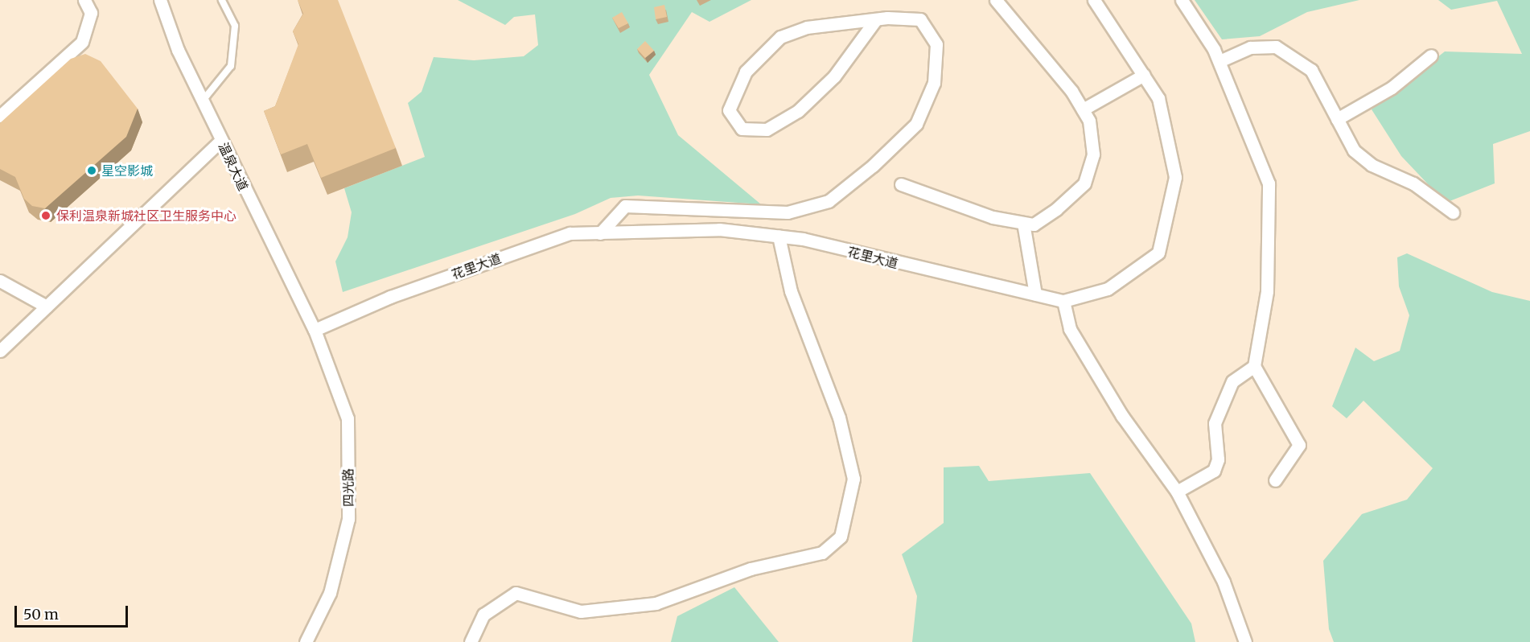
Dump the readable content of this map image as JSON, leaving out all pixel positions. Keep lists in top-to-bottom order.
{
  "streets": {
    "street": ["温泉大道", "花里大道", "四光路"]
  },
  "crossings": [
    ["温泉大道", "花里大道"],
    ["温泉大道", "四光路"],
    ["花里大道", "四光路"]
  ],
  "places": ["星空影城", "保利温泉新城社区卫生服务中心"],
  "scale_bar": "50 m"
}
